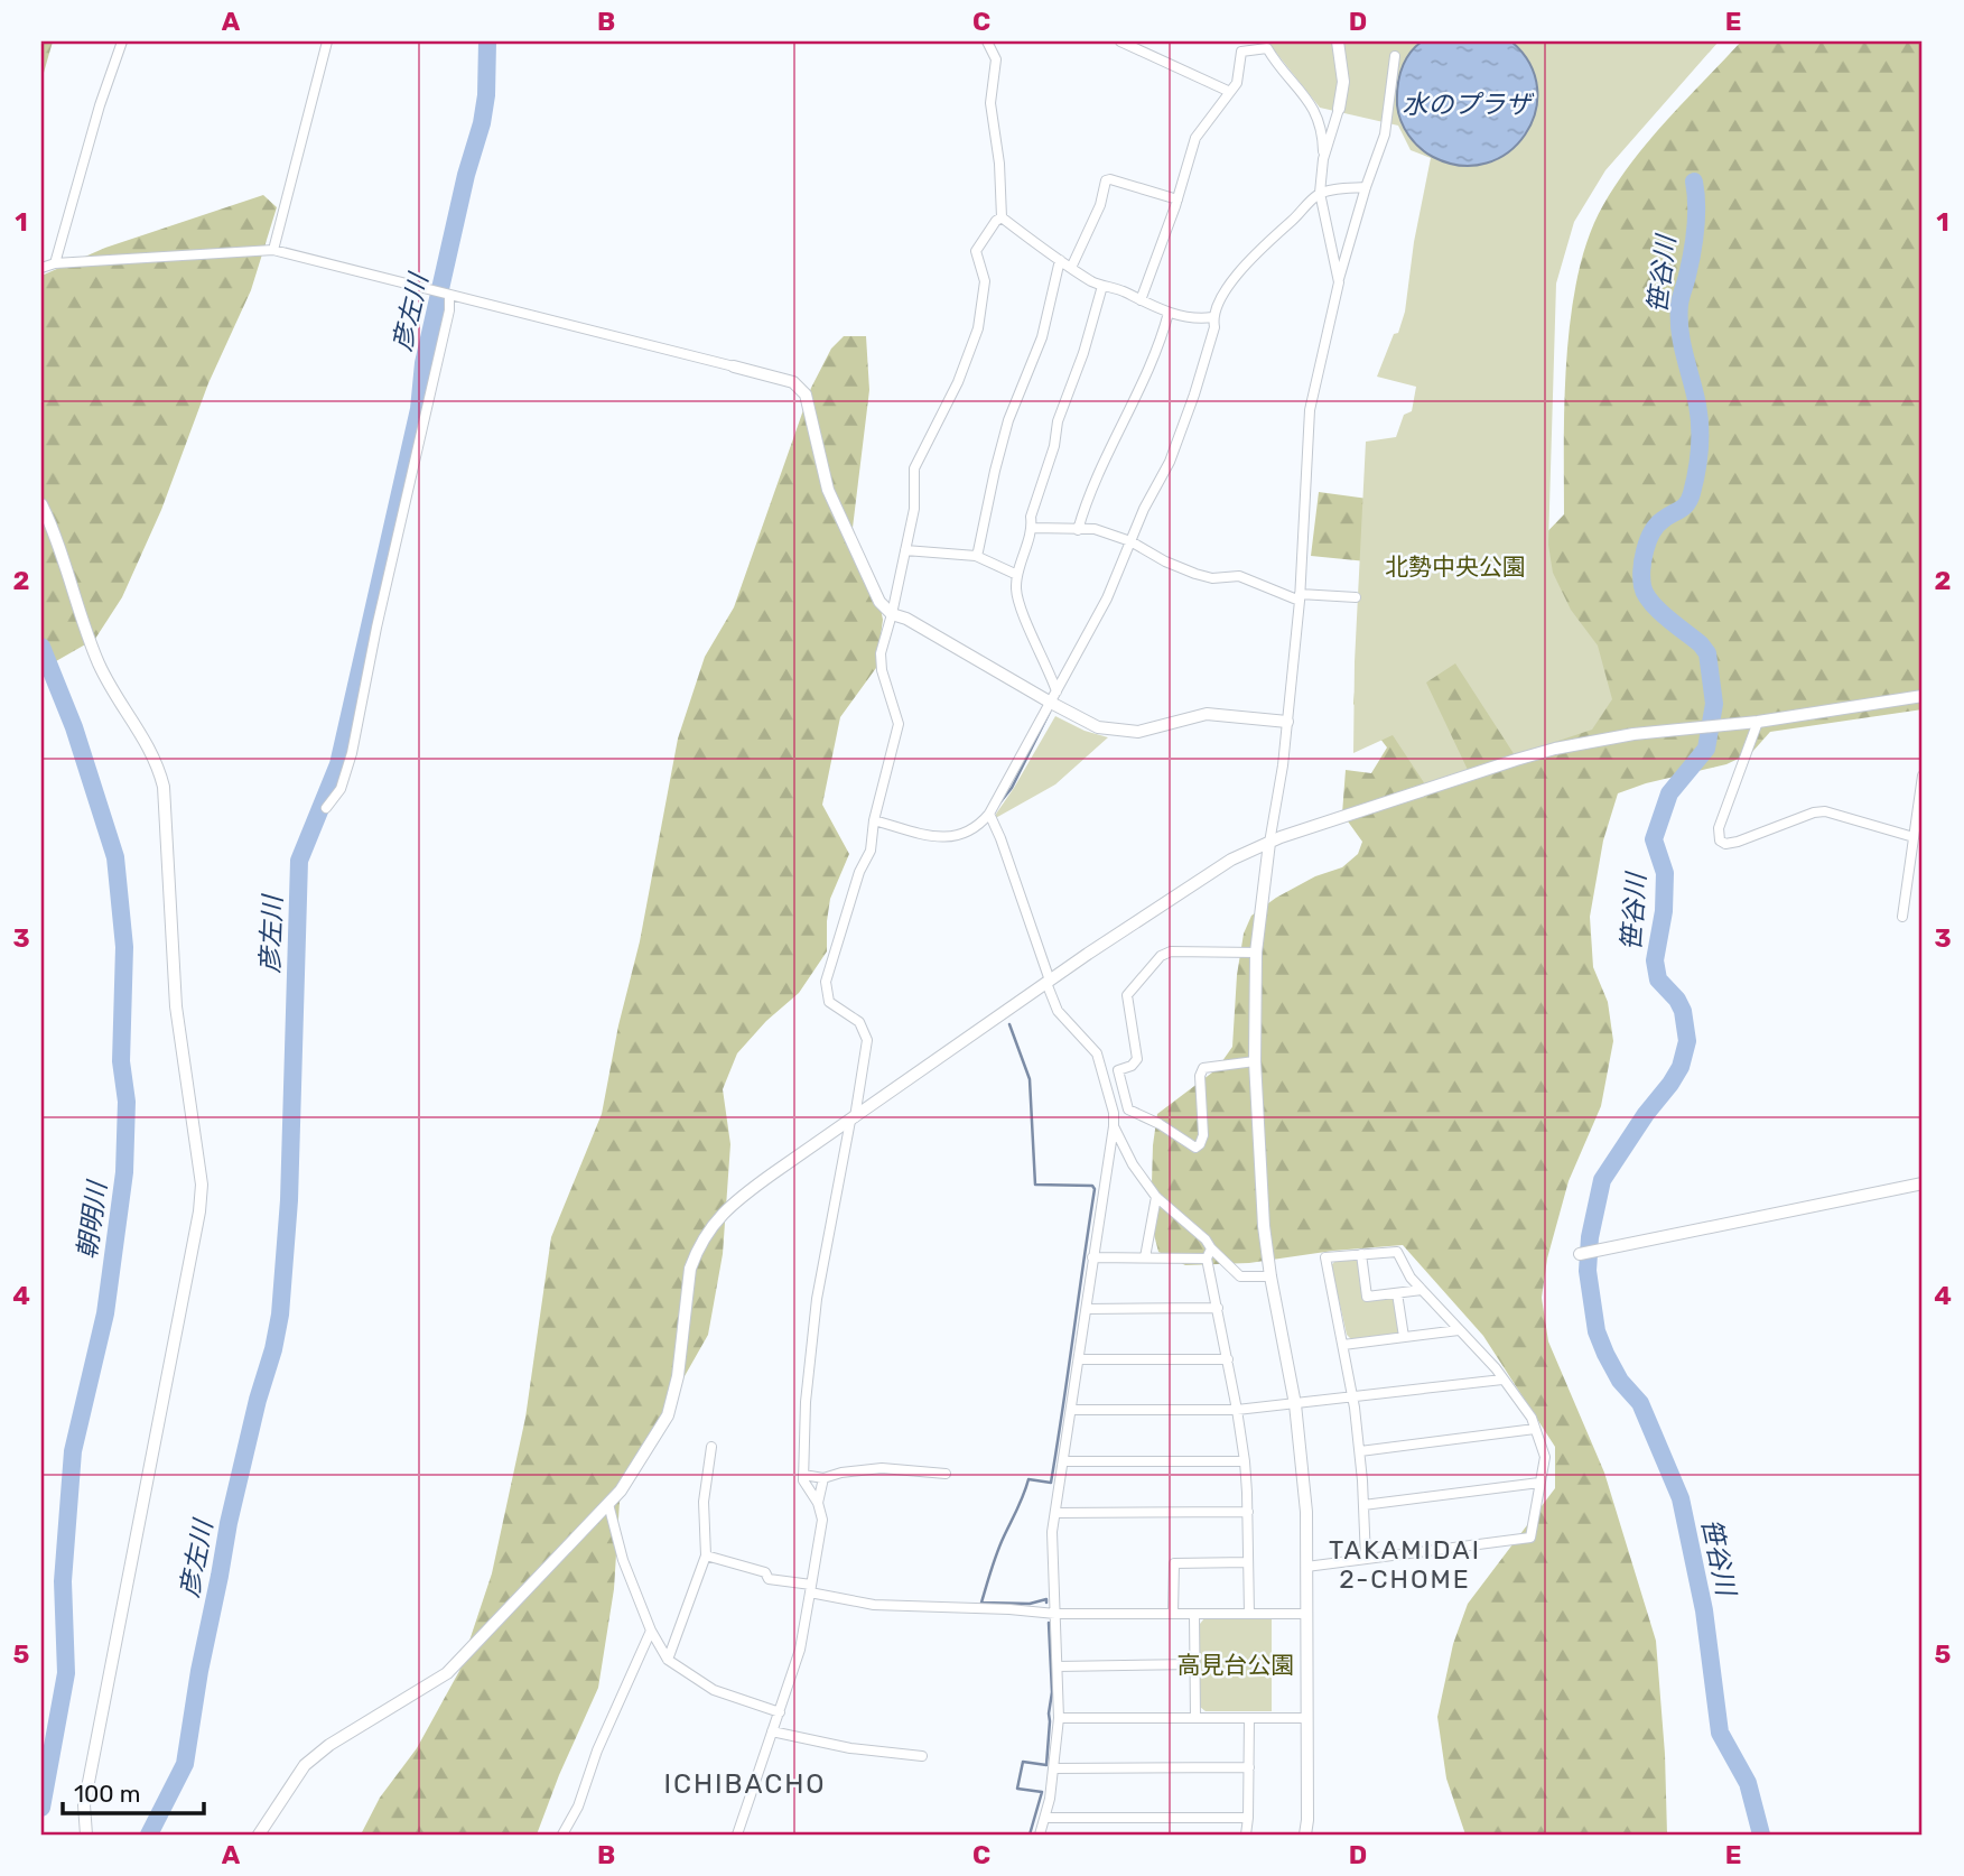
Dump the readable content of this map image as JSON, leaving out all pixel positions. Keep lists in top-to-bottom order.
{
  "districts": ["TAKAMIDAI 2-CHOME", "ICHIBACHO"],
  "water": [
    "水のプラザ",
    "笹谷川",
    "彦左川",
    "朝明川"
  ],
  "parks": ["北勢中央公園", "高見台公園"],
  "scale_bar": "100 m",
  "grid": {
    "columns": [
      "A",
      "B",
      "C",
      "D",
      "E"
    ],
    "rows": [
      "1",
      "2",
      "3",
      "4",
      "5"
    ]
  }
}
